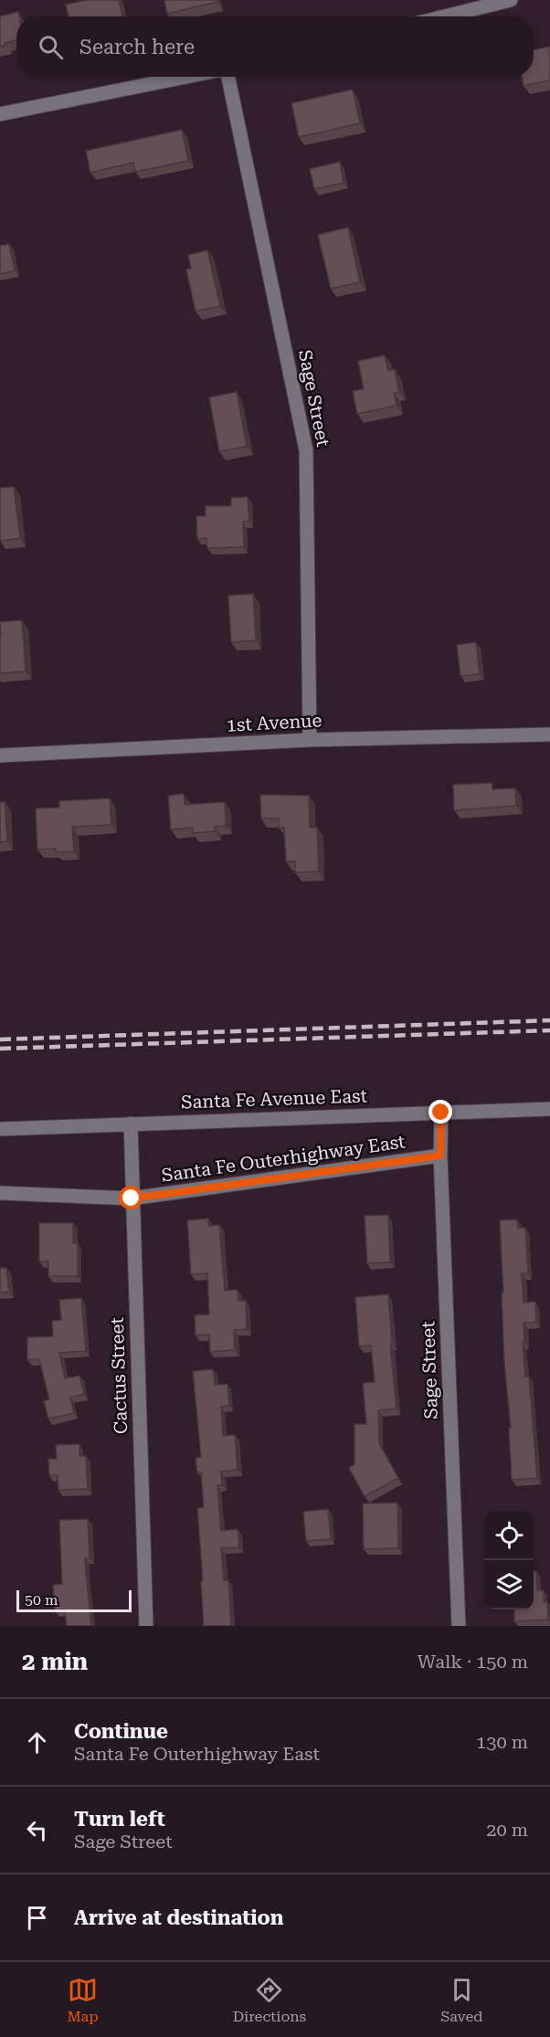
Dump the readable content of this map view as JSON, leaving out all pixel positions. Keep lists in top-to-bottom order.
{
  "streets": {
    "street": [
      "Sage Street",
      "1st Avenue",
      "Santa Fe Avenue East",
      "Santa Fe Outerhighway East",
      "Cactus Street"
    ]
  },
  "crossings": [
    ["Sage Street", "1st Avenue"],
    ["Sage Street", "Santa Fe Avenue East"],
    ["Sage Street", "Santa Fe Outerhighway East"],
    ["Santa Fe Avenue East", "Cactus Street"],
    ["Santa Fe Outerhighway East", "Cactus Street"]
  ],
  "scale_bar": "50 m",
  "page": {
    "search": "Search here",
    "scale": "50 m",
    "heading": ["2 min", "Walk · 150 m"],
    "list": [
      ["Continue", "Santa Fe Outerhighway East", "130 m"],
      ["Turn left", "Sage Street", "20 m"],
      "Arrive at destination"
    ],
    "nav": ["Map", "Directions", "Saved"]
  }
}
